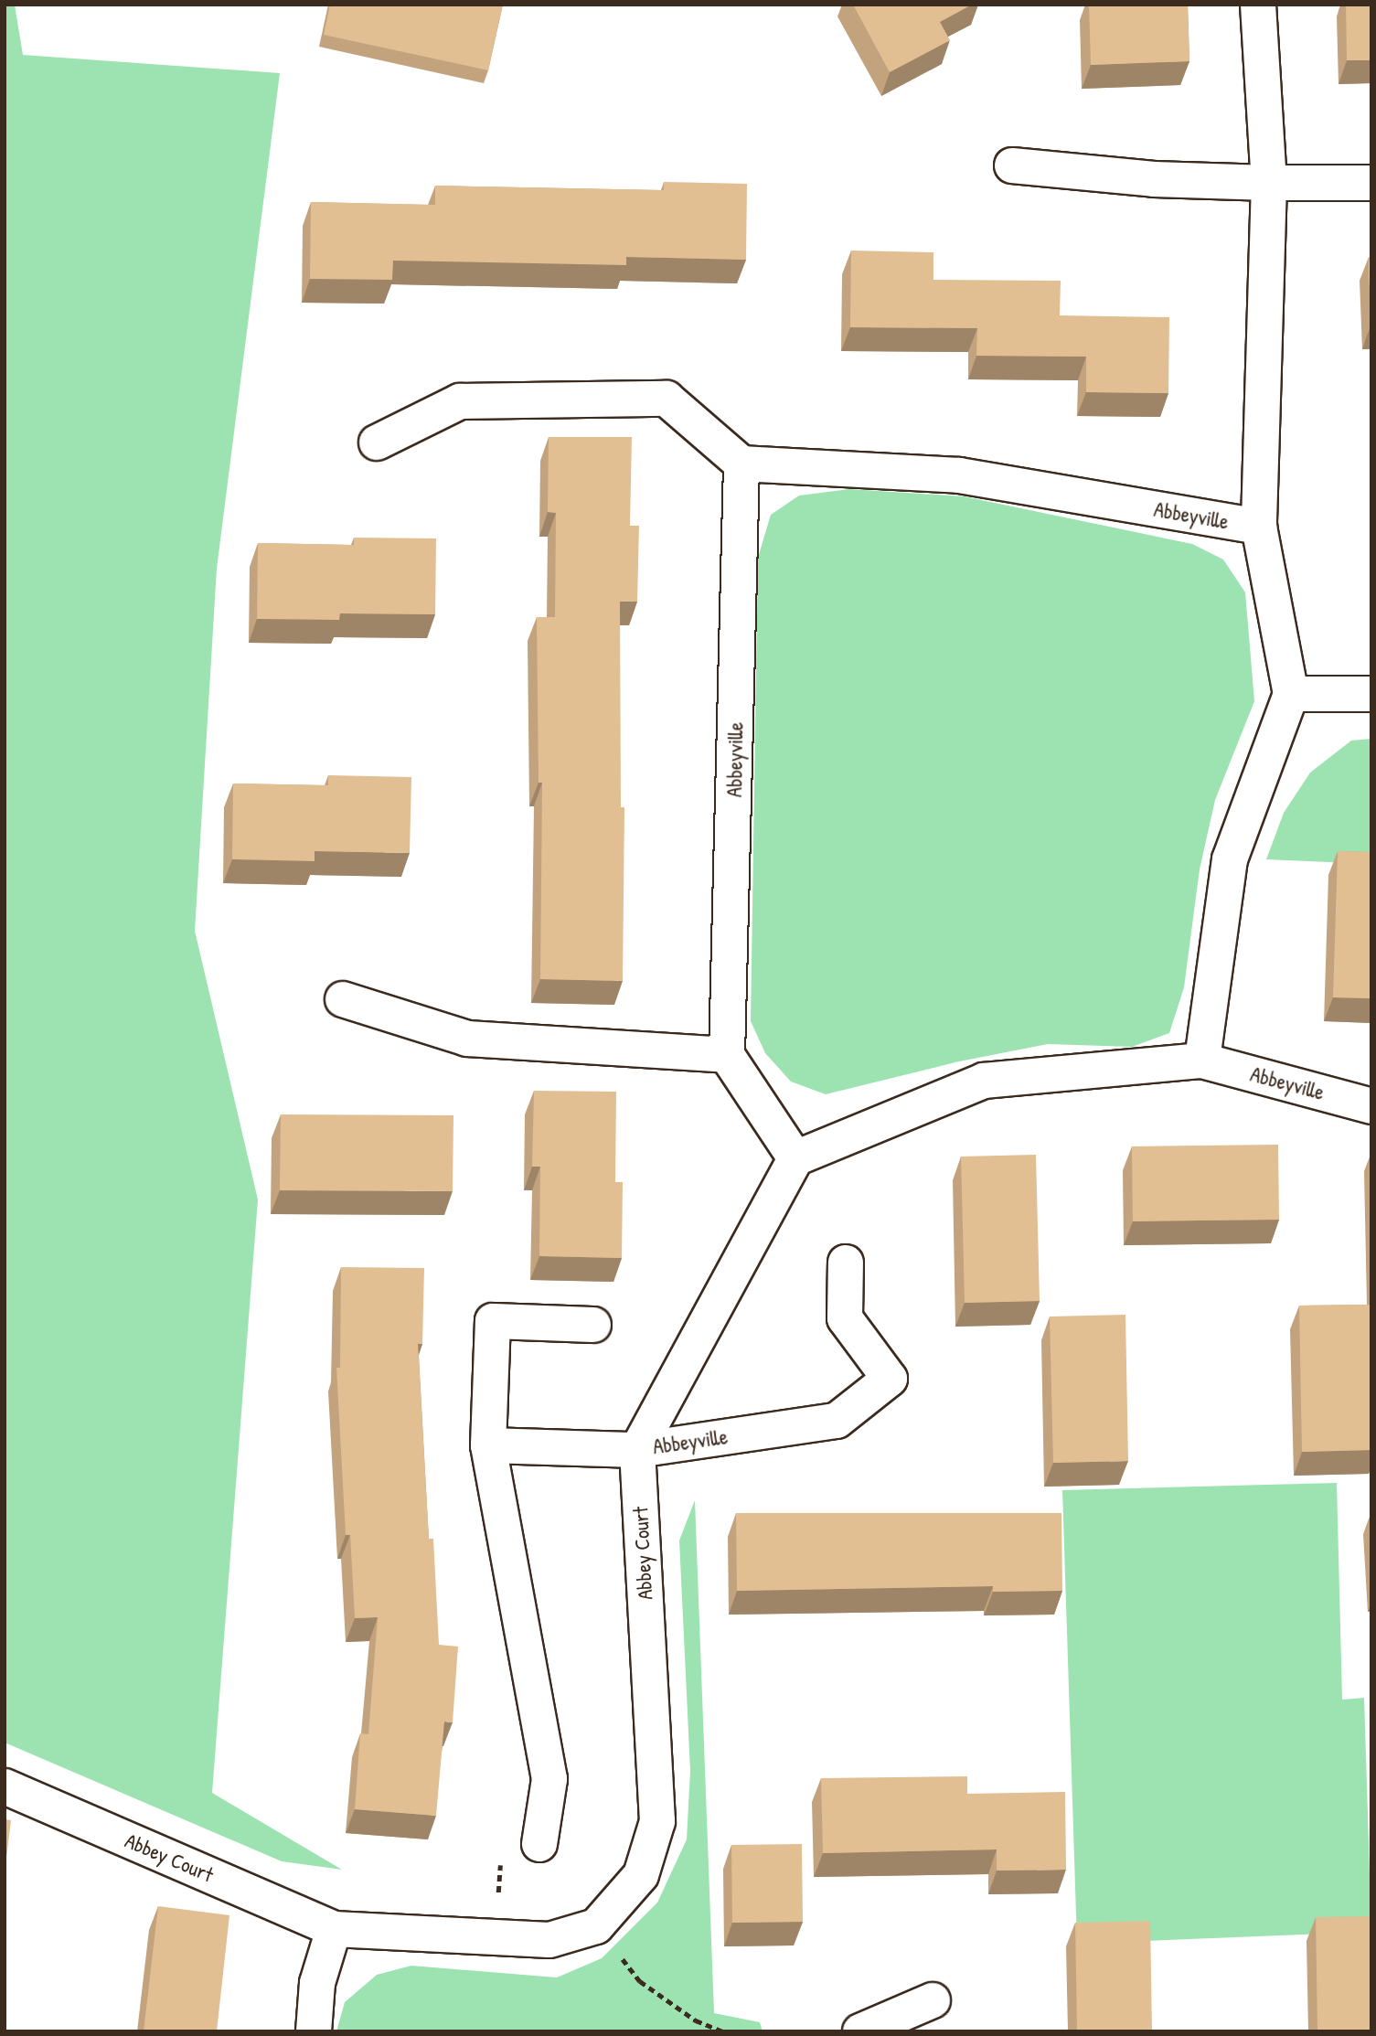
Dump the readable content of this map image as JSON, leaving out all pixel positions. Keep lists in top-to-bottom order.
{
  "streets": {
    "street": ["Abbeyville", "Abbey Court"]
  },
  "crossings": [
    ["Abbeyville", "Abbey Court"]
  ]
}
